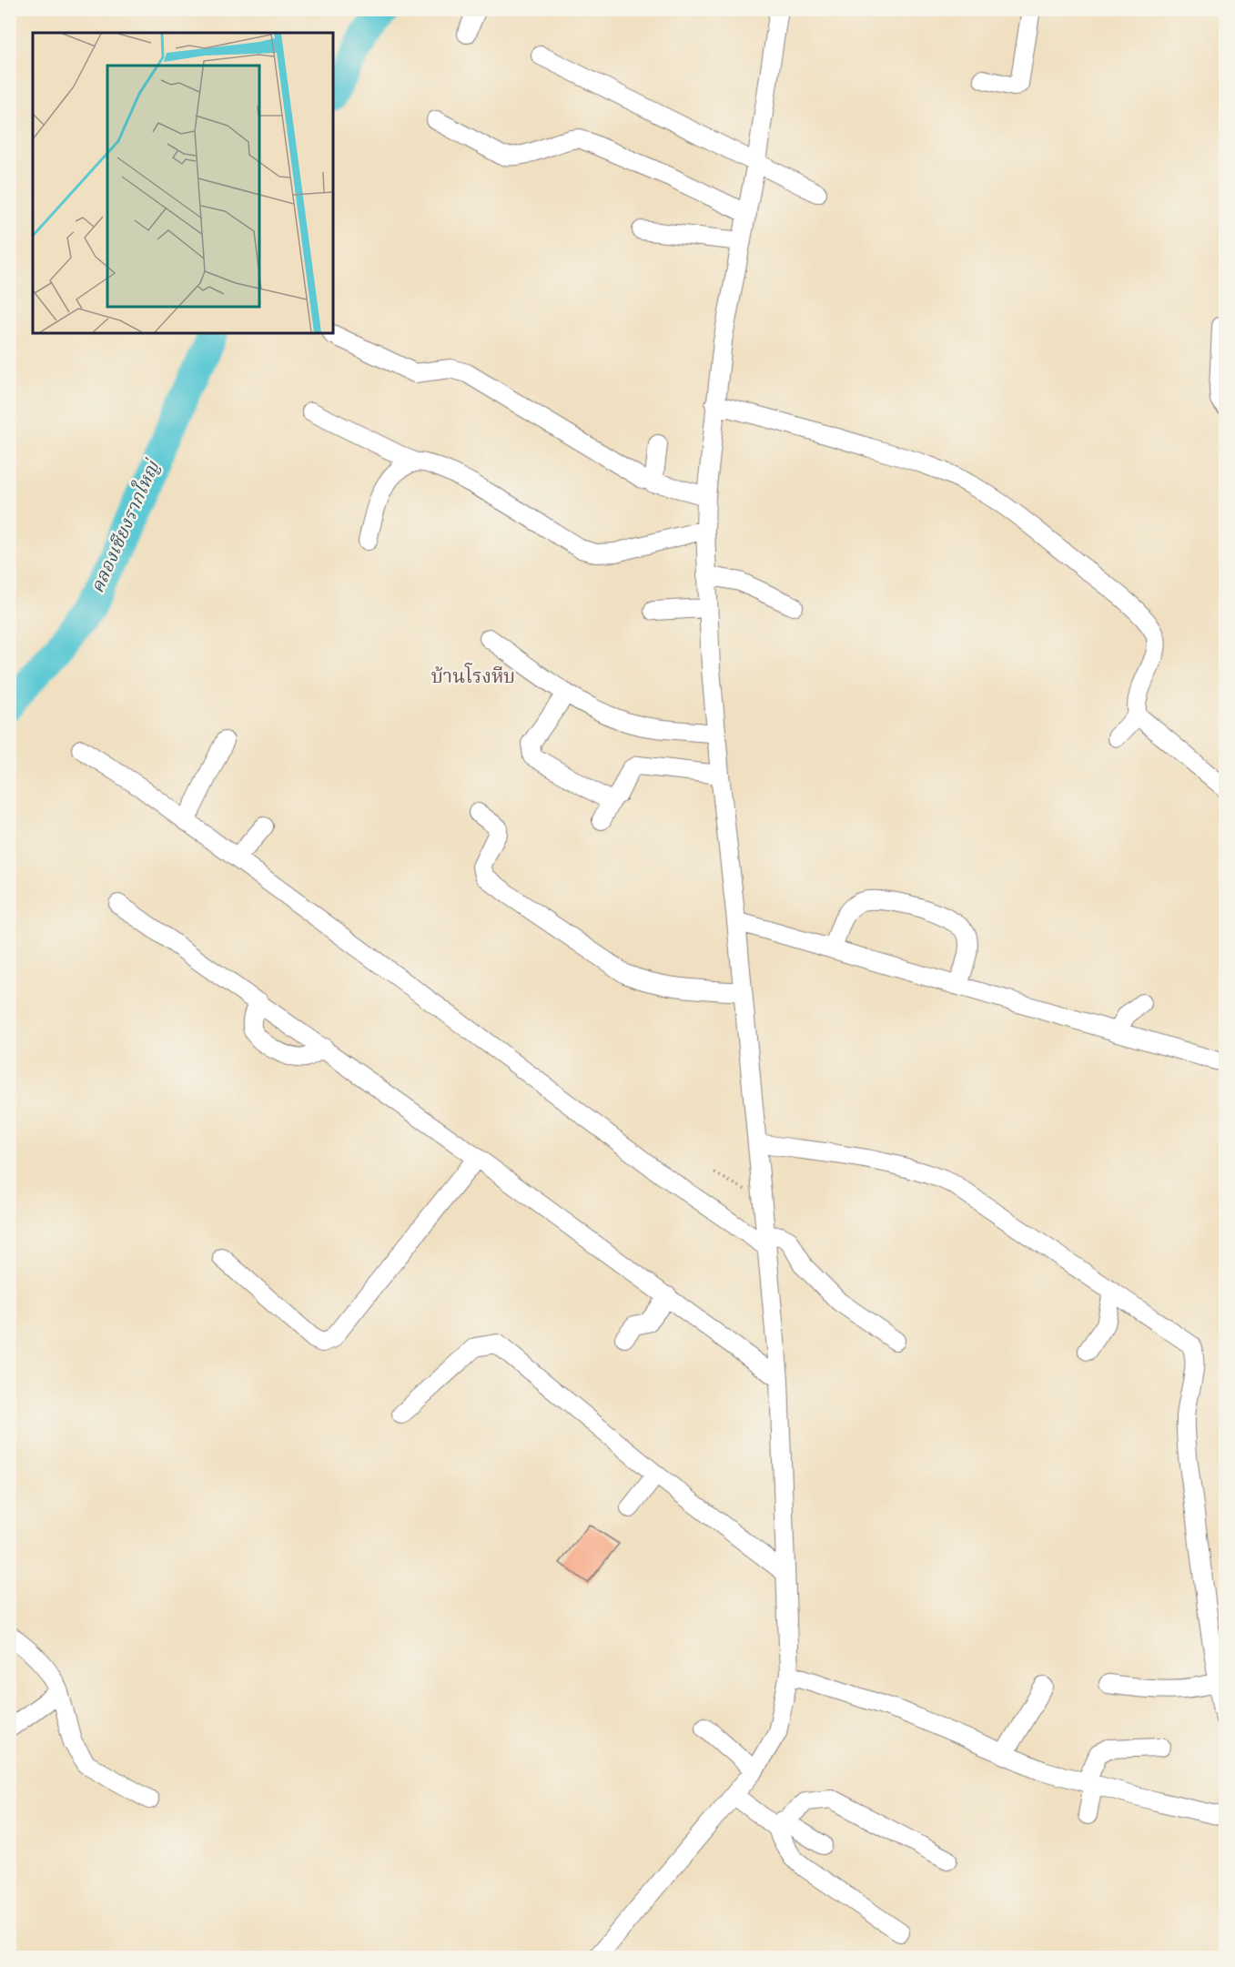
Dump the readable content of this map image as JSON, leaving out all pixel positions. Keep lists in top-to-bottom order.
{
  "districts": ["บ้านโรงหีบ"],
  "water": ["คลองเชียงรากใหญ่"]
}
